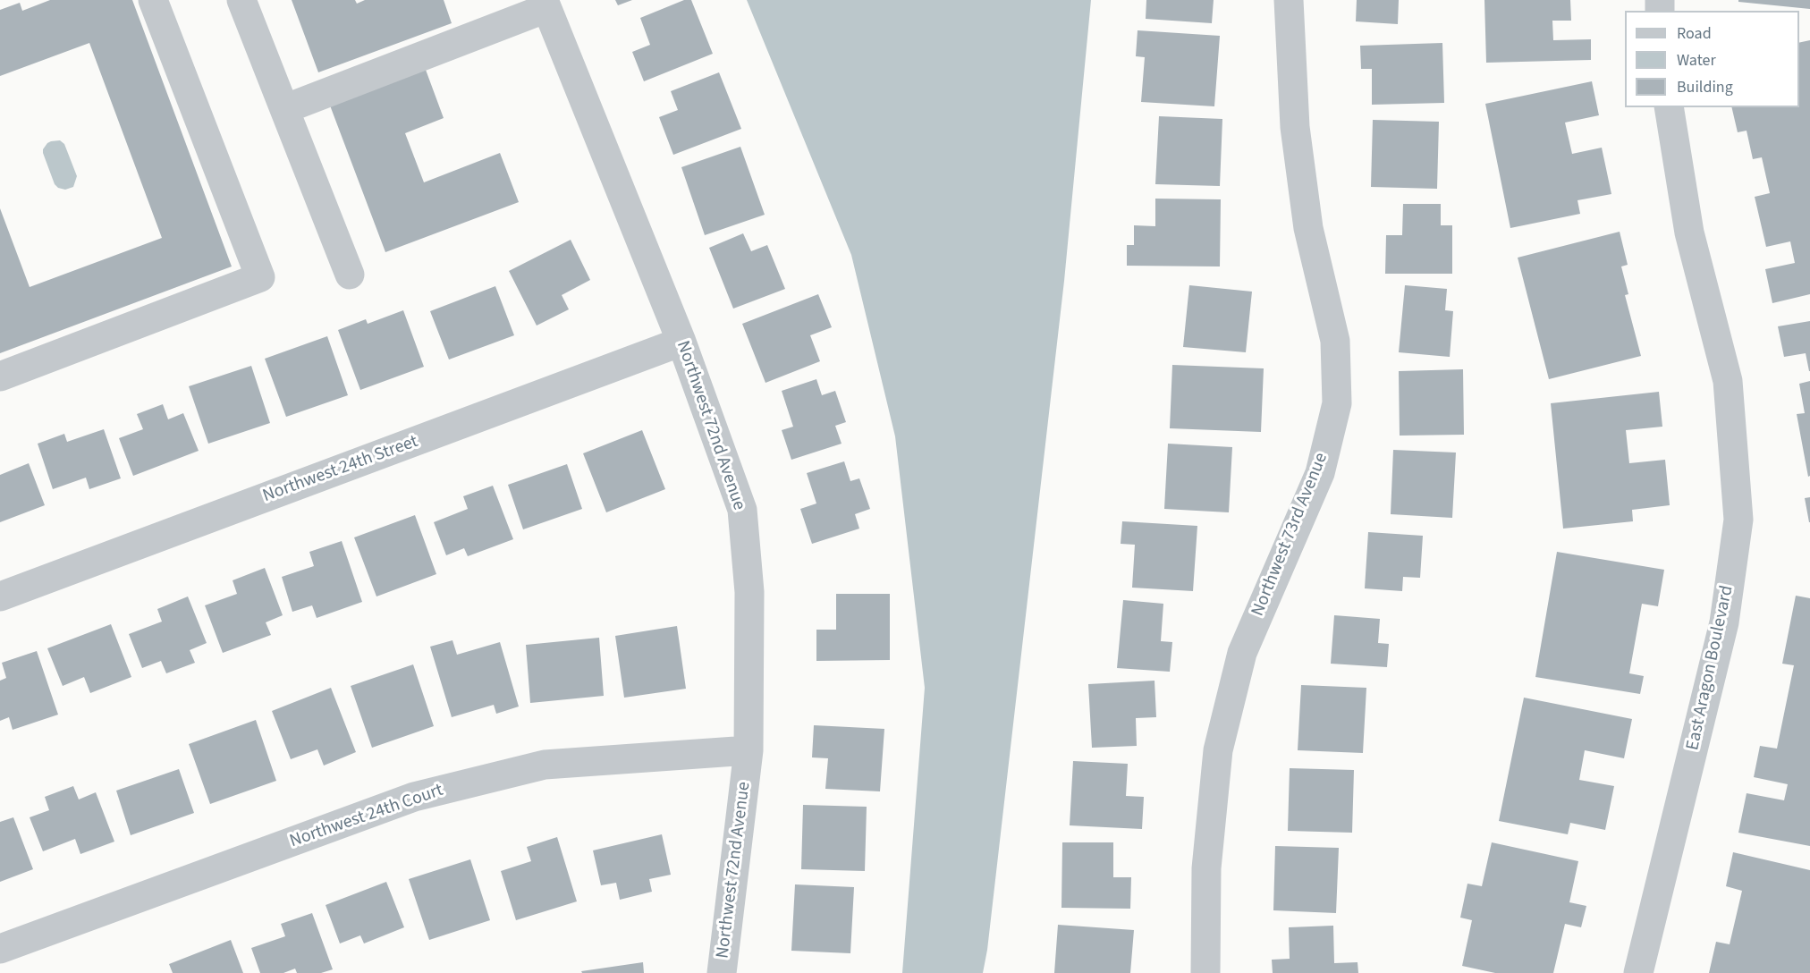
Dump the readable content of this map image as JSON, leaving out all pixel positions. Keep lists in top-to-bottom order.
{
  "streets": {
    "street": [
      "Northwest 72nd Avenue",
      "Northwest 24th Street",
      "Northwest 73rd Avenue",
      "East Aragon Boulevard",
      "Northwest 24th Court"
    ]
  },
  "crossings": [
    ["Northwest 72nd Avenue", "Northwest 24th Street"],
    ["Northwest 72nd Avenue", "Northwest 24th Court"]
  ],
  "legend": ["Road", "Water", "Building"]
}
